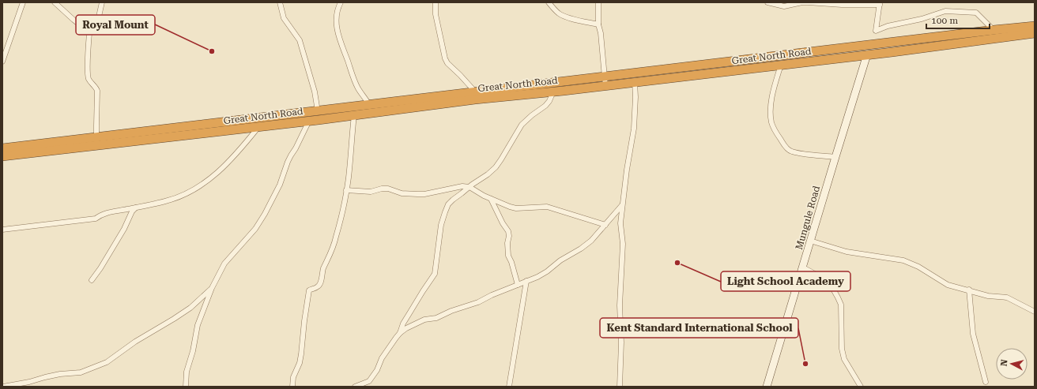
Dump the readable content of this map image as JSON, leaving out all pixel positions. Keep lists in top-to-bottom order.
{
  "streets": {
    "highway": ["Great North Road"],
    "street": ["Mungule Road"]
  },
  "crossings": [
    ["Great North Road", "Mungule Road"]
  ],
  "places": ["Royal Mount", "Light School Academy", "Kent Standard International School"],
  "scale_bar": "100 m",
  "north": "left"
}
